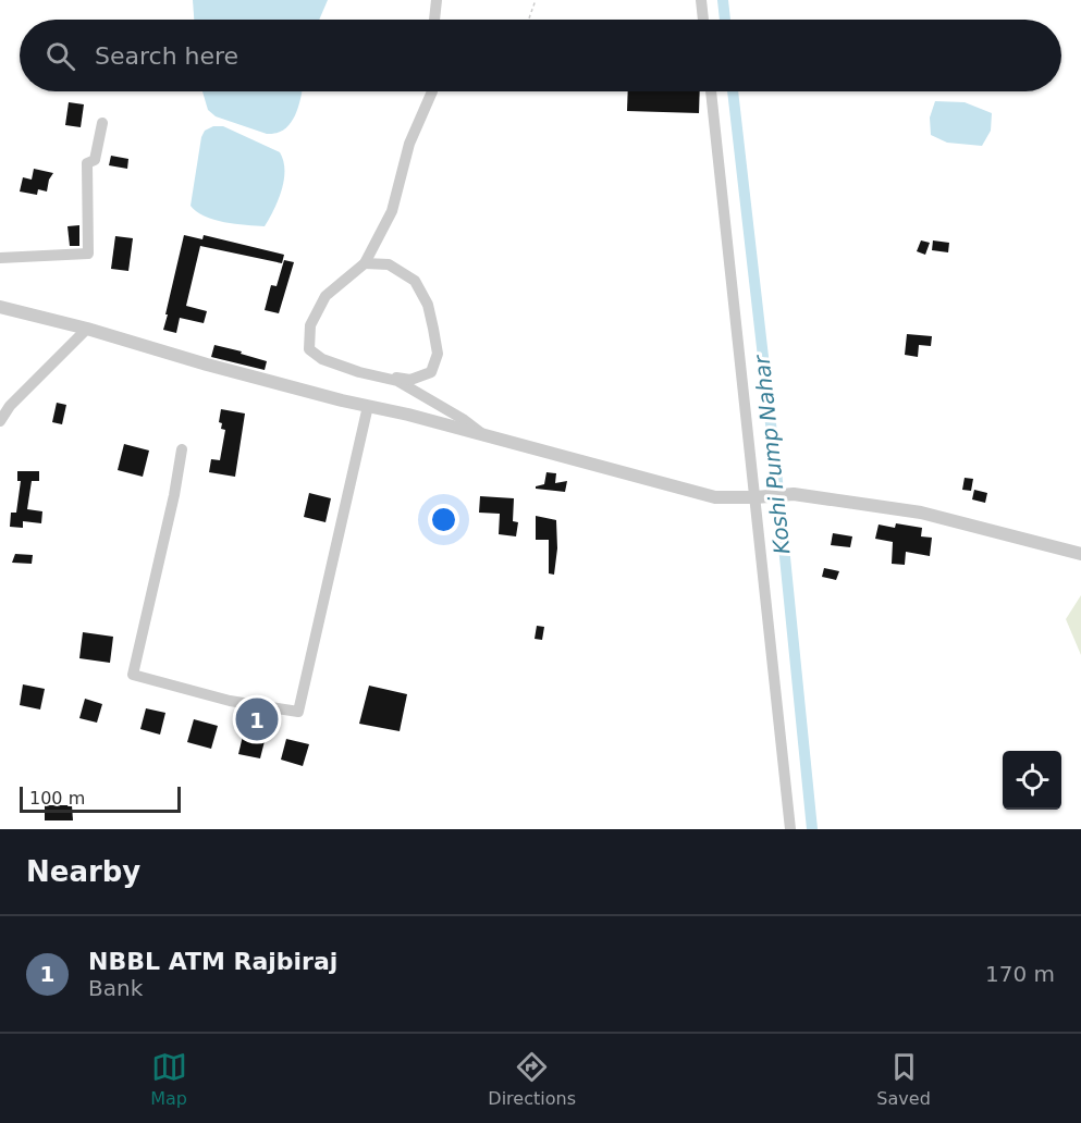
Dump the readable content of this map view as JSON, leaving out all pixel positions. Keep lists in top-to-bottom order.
{
  "water": ["Koshi Pump Nahar"],
  "scale_bar": "100 m",
  "page": {
    "search": "Search here",
    "pins": "1",
    "scale": "100 m",
    "heading": "Nearby",
    "list": [
      {
        "mark": "1",
        "name": "NBBL ATM Rajbiraj",
        "note": "Bank",
        "value": "170 m"
      }
    ],
    "nav": ["Map", "Directions", "Saved"]
  }
}
